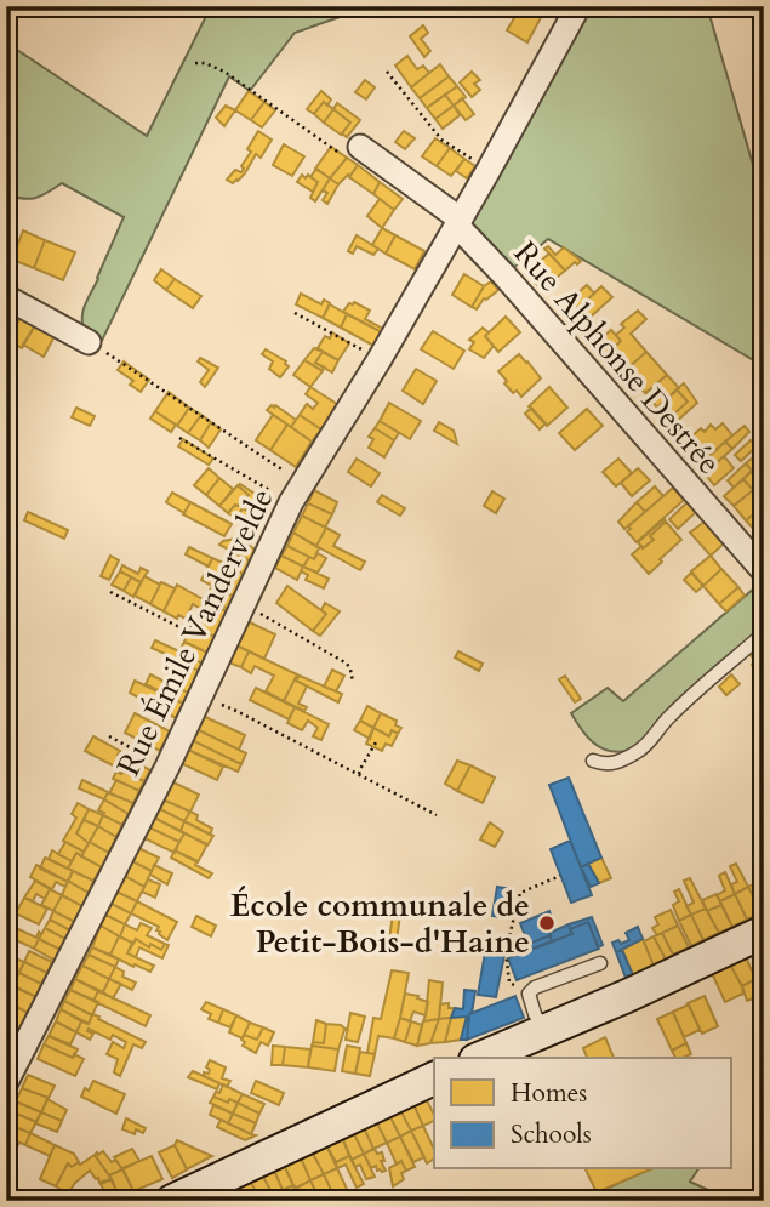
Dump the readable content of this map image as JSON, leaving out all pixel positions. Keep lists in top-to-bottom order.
{
  "streets": {
    "street": ["Rue Alphonse Destrée", "Rue Émile Vandervelde"]
  },
  "crossings": [
    ["Rue Alphonse Destrée", "Rue Émile Vandervelde"]
  ],
  "places": ["École communale de Petit-Bois-d'Haine"],
  "legend": ["Homes", "Schools"]
}
